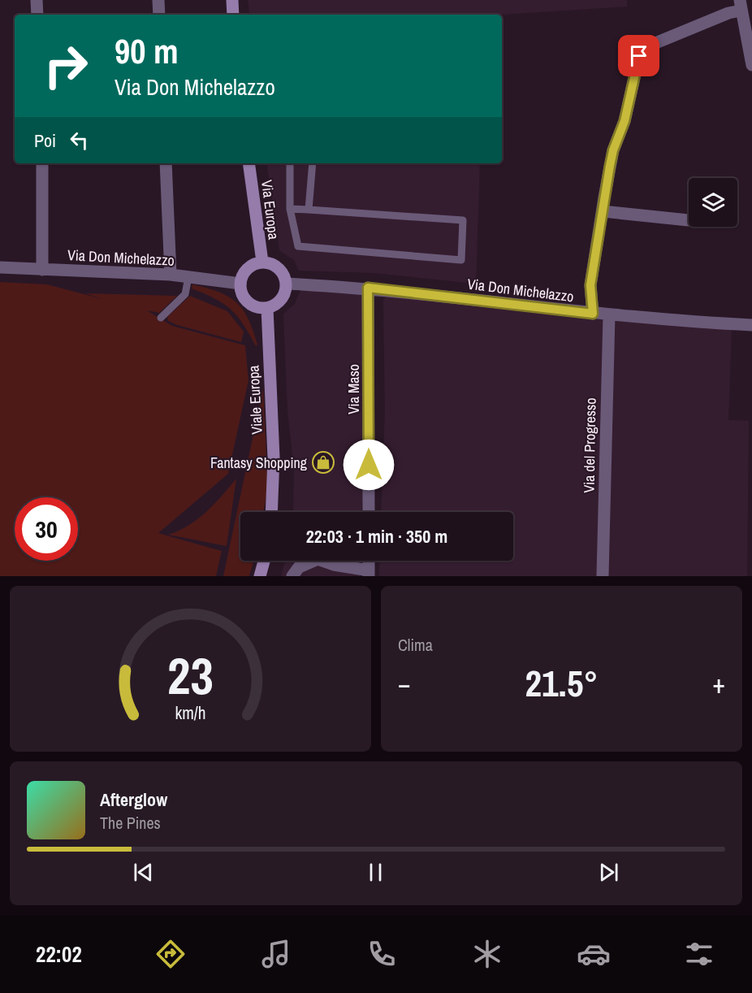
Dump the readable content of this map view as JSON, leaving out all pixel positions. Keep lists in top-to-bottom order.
{
  "streets": {
    "main road": ["Via Europa", "Viale Europa"],
    "street": ["Via Don Michelazzo", "Via Maso", "Via del Progresso"]
  },
  "crossings": [
    ["Via Europa", "Via Don Michelazzo"],
    ["Via Europa", "Viale Europa"],
    ["Via Don Michelazzo", "Via Maso"],
    ["Via Don Michelazzo", "Viale Europa"],
    ["Via Don Michelazzo", "Via del Progresso"]
  ],
  "places": {
    "shop": ["Fantasy Shopping"]
  },
  "page": {
    "turn": ["90 m", "Via Don Michelazzo"],
    "then": "Poi",
    "limit": "30",
    "trip": "22:03 · 1 min · 350 m",
    "tile": "Clima",
    "heat": ["−", "21.5°", "+"],
    "song": ["Afterglow", "The Pines"],
    "tabs": "22:02",
    "gauge": ["23", "km/h"]
  }
}
